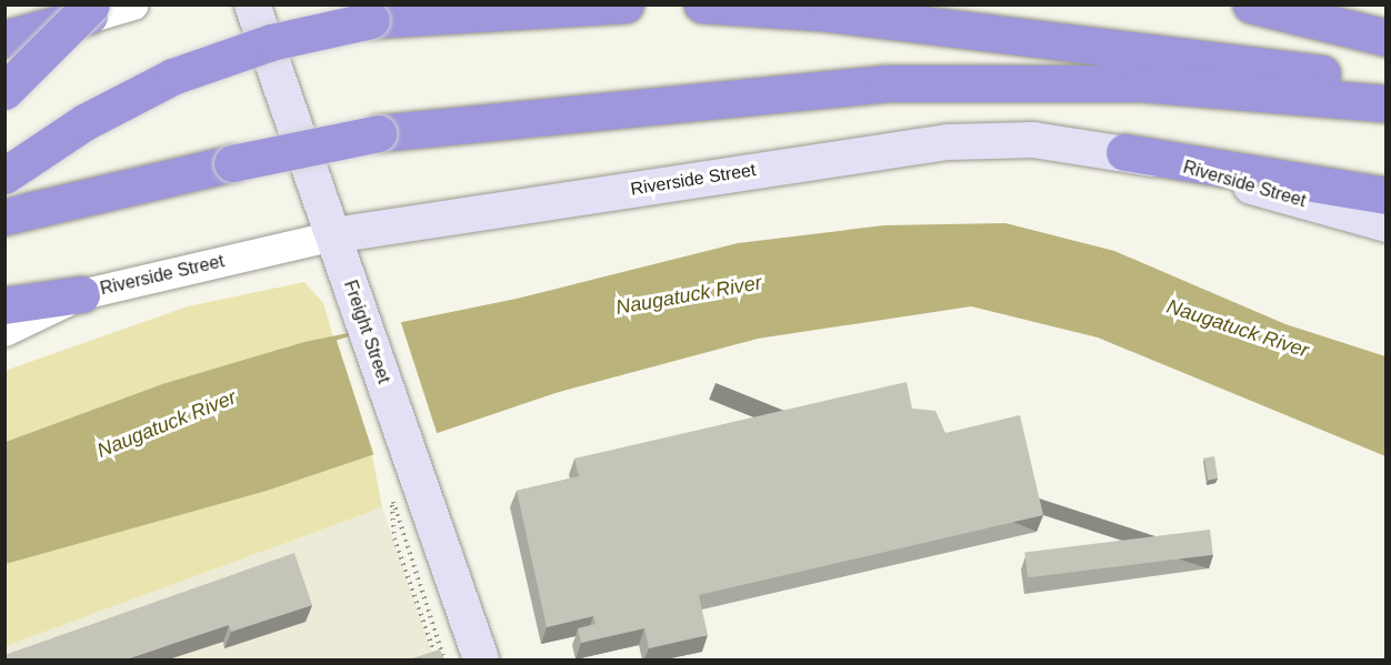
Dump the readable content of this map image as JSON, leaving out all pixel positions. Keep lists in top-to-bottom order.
{
  "streets": {
    "main road": ["Riverside Street", "Freight Street"]
  },
  "crossings": [
    ["Riverside Street", "Freight Street"]
  ],
  "water": ["Naugatuck River"]
}
